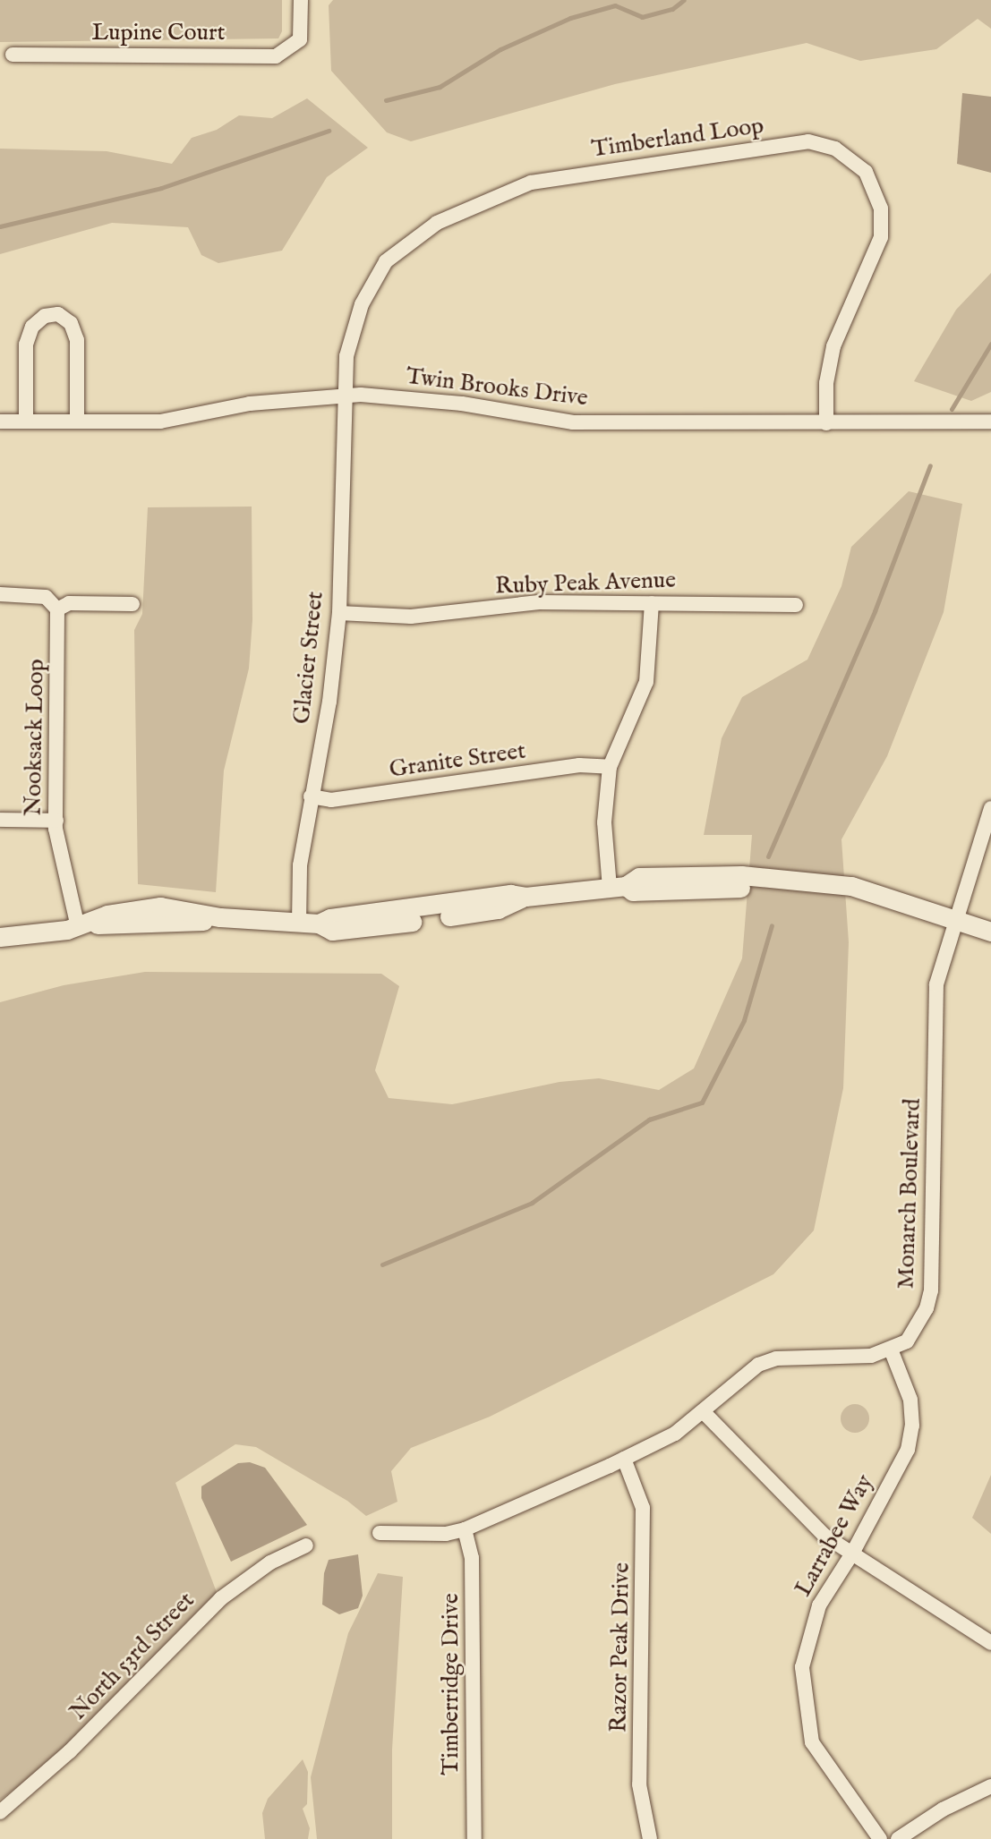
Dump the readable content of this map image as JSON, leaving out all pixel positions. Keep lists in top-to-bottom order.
{
  "streets": {
    "street": [
      "Lupine Court",
      "Timberland Loop",
      "Twin Brooks Drive",
      "Ruby Peak Avenue",
      "Glacier Street",
      "Nooksack Loop",
      "Granite Street",
      "Monarch Boulevard",
      "Larrabee Way",
      "Razor Peak Drive",
      "North 53rd Street",
      "Timberridge Drive"
    ]
  },
  "crossings": [
    ["Timberland Loop", "Twin Brooks Drive"],
    ["Timberland Loop", "Glacier Street"],
    ["Twin Brooks Drive", "Glacier Street"],
    ["Ruby Peak Avenue", "Glacier Street"],
    ["Glacier Street", "Granite Street"],
    ["Monarch Boulevard", "Larrabee Way"],
    ["Monarch Boulevard", "Razor Peak Drive"],
    ["Monarch Boulevard", "Timberridge Drive"]
  ]
}
